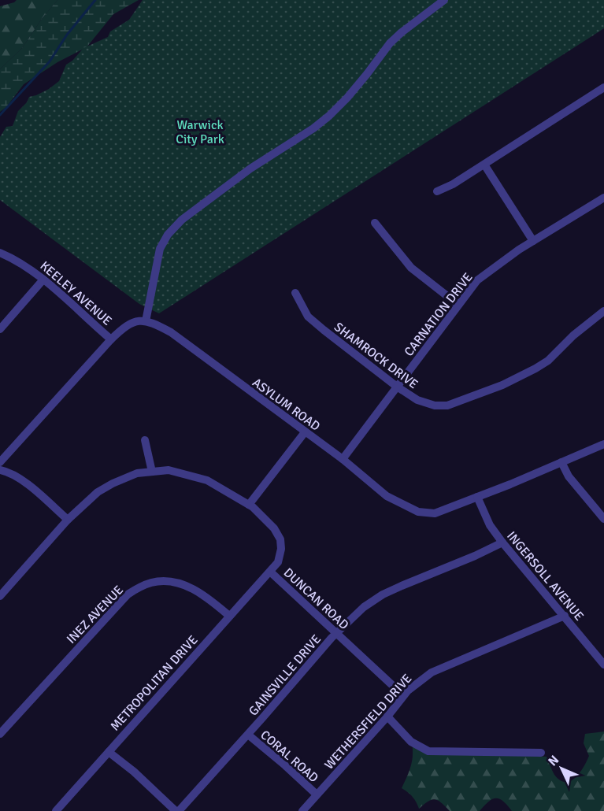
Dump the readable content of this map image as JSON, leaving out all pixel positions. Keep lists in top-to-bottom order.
{
  "streets": {
    "street": [
      "KEELEY AVENUE",
      "CARNATION DRIVE",
      "SHAMROCK DRIVE",
      "ASYLUM ROAD",
      "INGERSOLL AVENUE",
      "DUNCAN ROAD",
      "INEZ AVENUE",
      "GAINSVILLE DRIVE",
      "METROPOLITAN DRIVE",
      "WETHERSFIELD DRIVE",
      "CORAL ROAD"
    ]
  },
  "crossings": [
    ["CARNATION DRIVE", "SHAMROCK DRIVE"],
    ["CARNATION DRIVE", "ASYLUM ROAD"],
    ["ASYLUM ROAD", "INGERSOLL AVENUE"],
    ["INGERSOLL AVENUE", "GAINSVILLE DRIVE"],
    ["INGERSOLL AVENUE", "WETHERSFIELD DRIVE"],
    ["DUNCAN ROAD", "GAINSVILLE DRIVE"],
    ["DUNCAN ROAD", "METROPOLITAN DRIVE"],
    ["DUNCAN ROAD", "WETHERSFIELD DRIVE"],
    ["INEZ AVENUE", "METROPOLITAN DRIVE"],
    ["GAINSVILLE DRIVE", "CORAL ROAD"],
    ["WETHERSFIELD DRIVE", "CORAL ROAD"]
  ],
  "parks": ["Warwick City Park"],
  "north": "top left"
}
